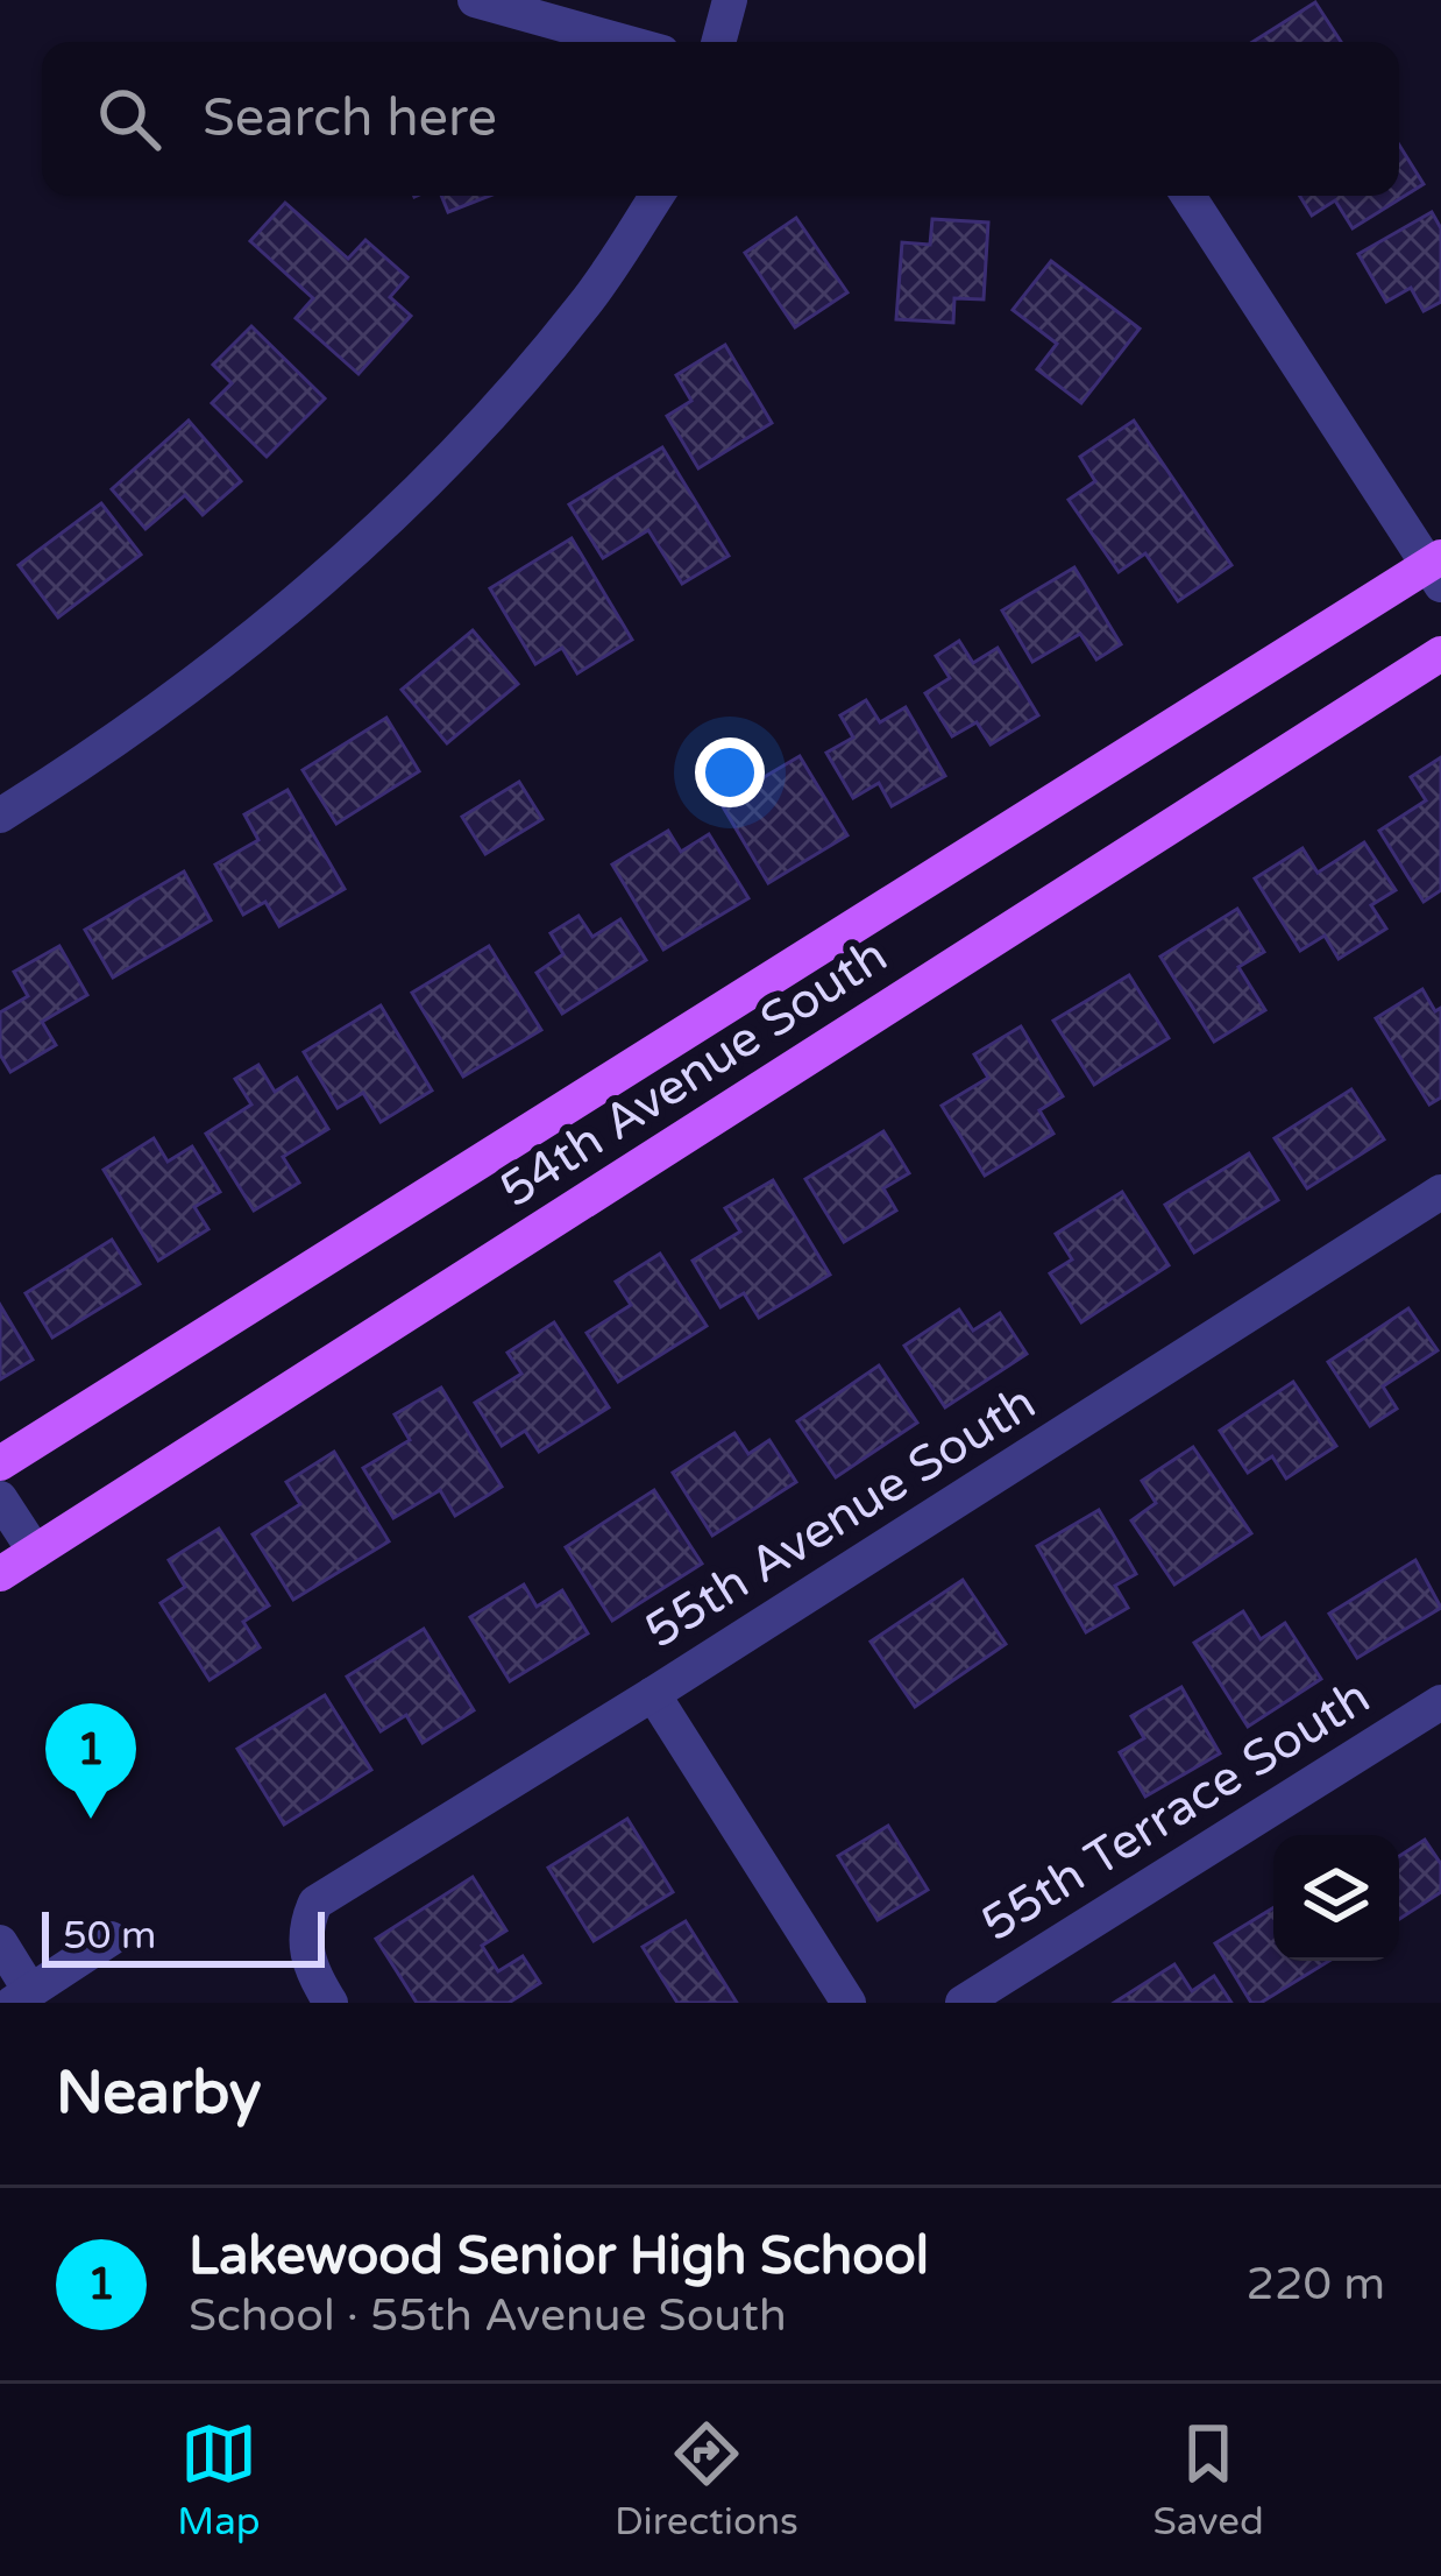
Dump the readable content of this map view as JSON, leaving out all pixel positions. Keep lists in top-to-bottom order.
{
  "streets": {
    "main road": ["54th Avenue South"],
    "street": ["55th Avenue South", "55th Terrace South"]
  },
  "scale_bar": "50 m",
  "page": {
    "search": "Search here",
    "pins": "1",
    "scale": "50 m",
    "heading": "Nearby",
    "list": [
      {
        "mark": "1",
        "name": "Lakewood Senior High School",
        "note": "School · 55th Avenue South",
        "value": "220 m"
      }
    ],
    "nav": ["Map", "Directions", "Saved"]
  }
}
